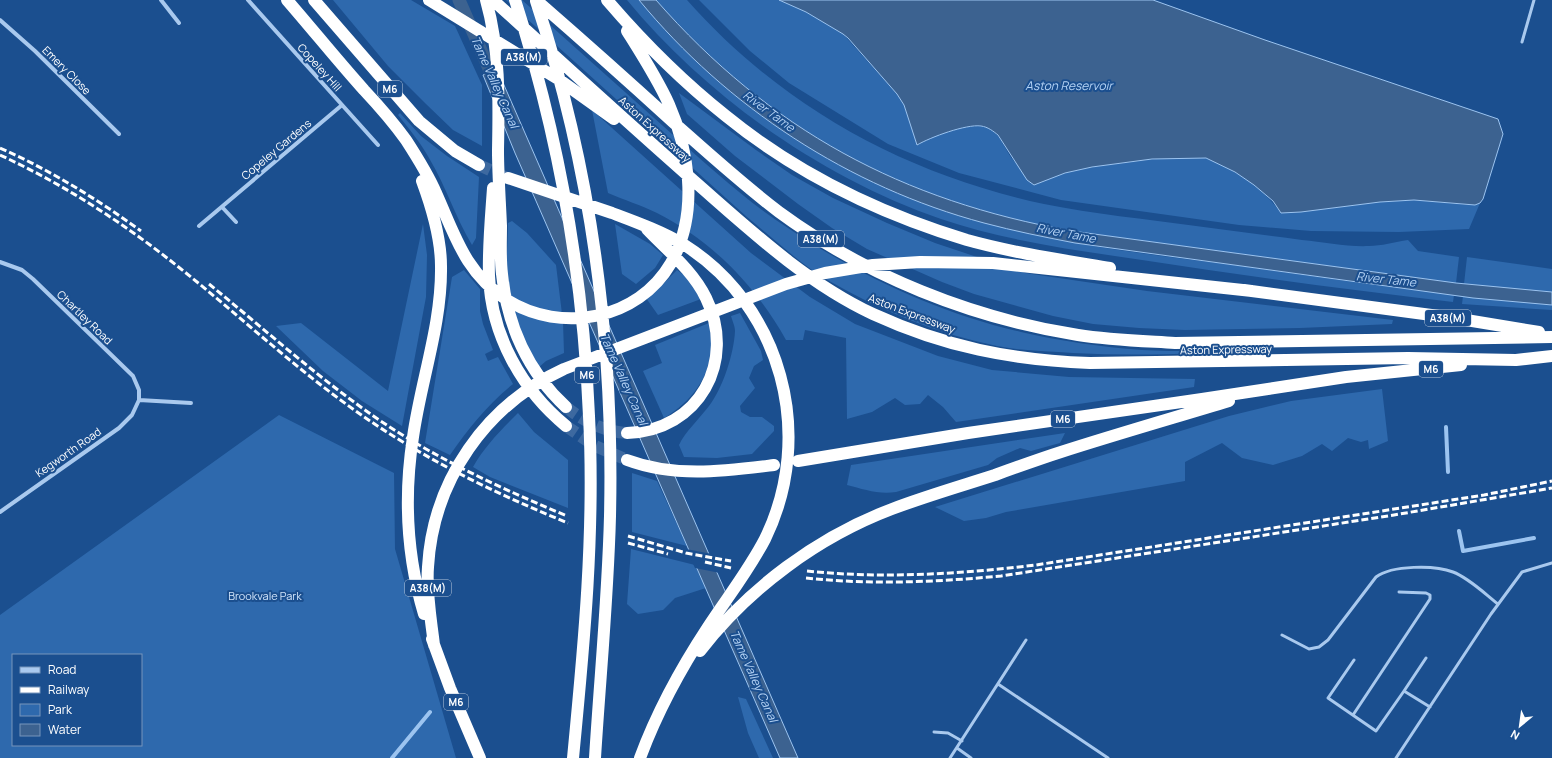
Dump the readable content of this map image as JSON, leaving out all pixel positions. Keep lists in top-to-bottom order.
{
  "streets": {
    "highway": ["A38(M)", "M6", "Aston Expressway"],
    "street": [
      "Copeley Hill",
      "Emery Close",
      "Copeley Gardens",
      "Chartley Road",
      "Kegworth Road"
    ]
  },
  "crossings": [
    ["A38(M)", "M6"],
    ["A38(M)", "Aston Expressway"],
    ["Copeley Hill", "Copeley Gardens"],
    ["M6", "Aston Expressway"],
    ["Chartley Road", "Kegworth Road"]
  ],
  "water": ["Tame Valley Canal", "Aston Reservoir", "River Tame"],
  "parks": ["Brookvale Park"],
  "legend": [
    "Road",
    "Railway",
    "Park",
    "Water"
  ],
  "north": "bottom left"
}
